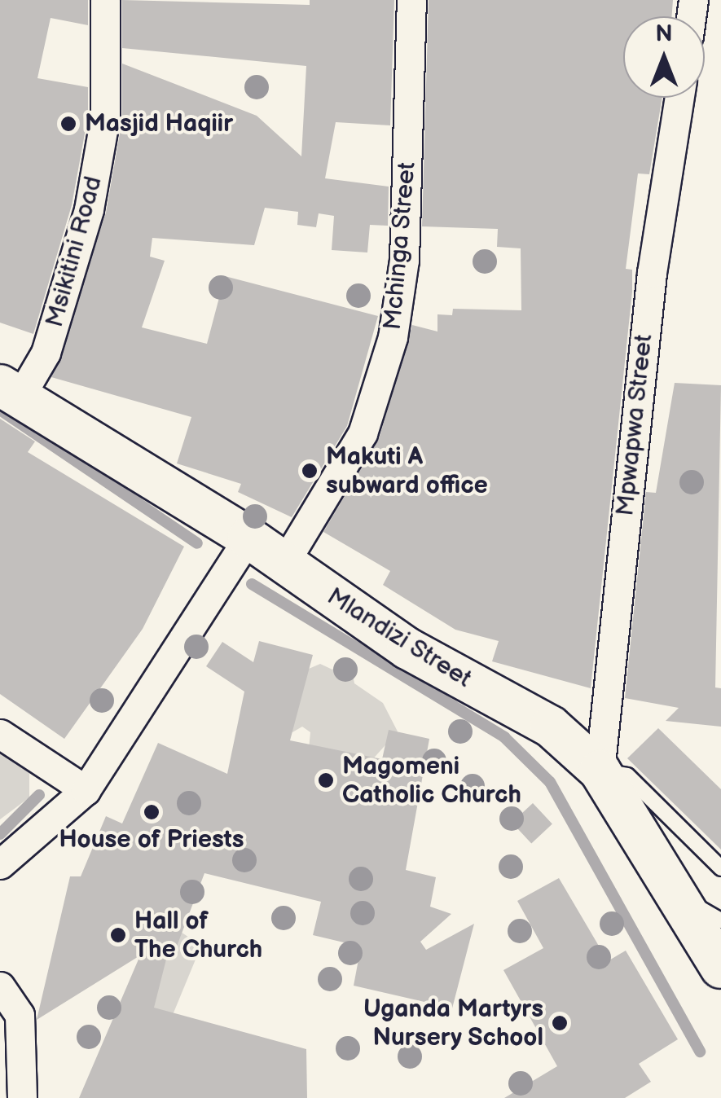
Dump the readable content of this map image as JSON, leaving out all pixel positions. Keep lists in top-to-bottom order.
{
  "streets": {
    "street": [
      "Mchinga Street",
      "Msikitini Road",
      "Mpwapwa Street",
      "Mlandizi Street"
    ]
  },
  "crossings": [
    ["Mchinga Street", "Mlandizi Street"],
    ["Msikitini Road", "Mlandizi Street"],
    ["Mpwapwa Street", "Mlandizi Street"]
  ],
  "places": [
    "Masjid Haqiir",
    "Makuti A subward office",
    "Magomeni Catholic Church",
    "House of Priests",
    "Hall of The Church",
    "Uganda Martyrs Nursery School"
  ],
  "north": "top"
}
